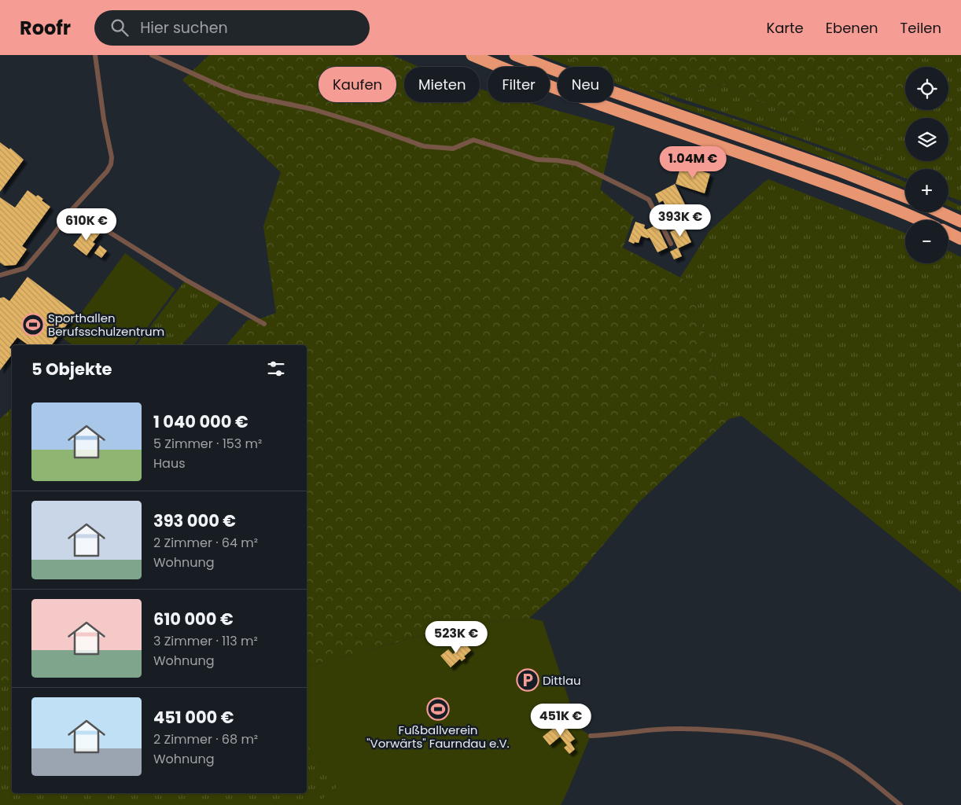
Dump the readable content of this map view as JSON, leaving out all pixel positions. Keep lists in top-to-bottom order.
{
  "places": {
    "sports": ["Sporthallen Berufsschulzentrum", "Fußballverein \"Vorwärts\" Faurndau e.V."],
    "parking": ["Dittlau"]
  },
  "page": {
    "header": "Roofr",
    "search": "Hier suchen",
    "nav": ["Karte", "Ebenen", "Teilen"],
    "map_buttons": ["+", "−"],
    "chip": [
      "Kaufen",
      "Mieten",
      "Filter",
      "Neu"
    ],
    "price": [
      "1.04M €",
      "393K €",
      "610K €",
      "523K €",
      "451K €"
    ],
    "heading": "5 Objekte",
    "list": [
      {
        "name": "1 040 000 €",
        "note": "5 Zimmer · 153 m² · Haus"
      },
      {
        "name": "393 000 €",
        "note": "2 Zimmer · 64 m² · Wohnung"
      },
      {
        "name": "610 000 €",
        "note": "3 Zimmer · 113 m² · Wohnung"
      },
      {
        "name": "451 000 €",
        "note": "2 Zimmer · 68 m² · Wohnung"
      }
    ]
  }
}
